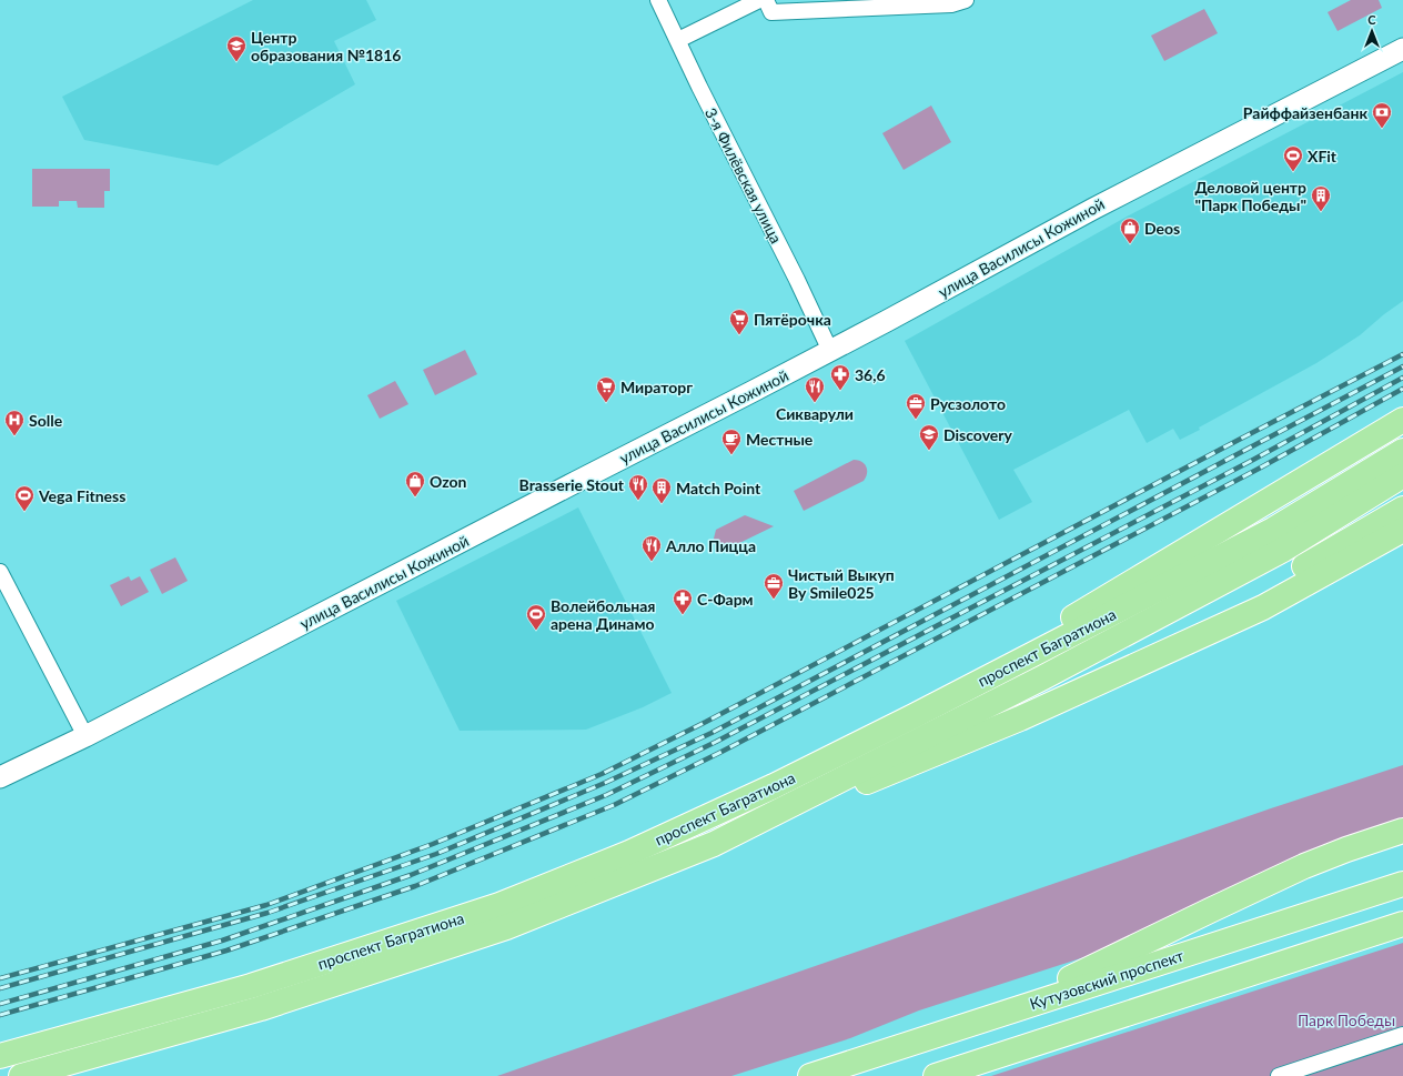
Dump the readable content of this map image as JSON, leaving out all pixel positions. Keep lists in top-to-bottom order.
{
  "streets": {
    "main road": ["проспект Багратиона", "Кутузовский проспект"],
    "street": ["3-я Филёвская улица", "улица Василисы Кожиной"]
  },
  "crossings": [
    ["3-я Филёвская улица", "улица Василисы Кожиной"]
  ],
  "parks": ["Парк Победы"],
  "places": {
    "school or university": ["Центр образования №1816", "Discovery"],
    "bank": ["Райффайзенбанк"],
    "sports": ["XFit", "Vega Fitness", "Волейбольная арена Динамо"],
    "building": ["Деловой центр \"Парк Победы\"", "Match Point"],
    "shop": ["Deos", "Ozon"],
    "supermarket": ["Пятёрочка", "Мираторг"],
    "pharmacy": ["36,6", "C-Фарм"],
    "restaurant": ["Сикварули", "Brasserie Stout", "Алло Пицца"],
    "office": ["Русзолото", "Чистый Выкуп By Smile025"],
    "hospital": ["Solle"],
    "cafe": ["Местные"]
  },
  "north": "top"
}
